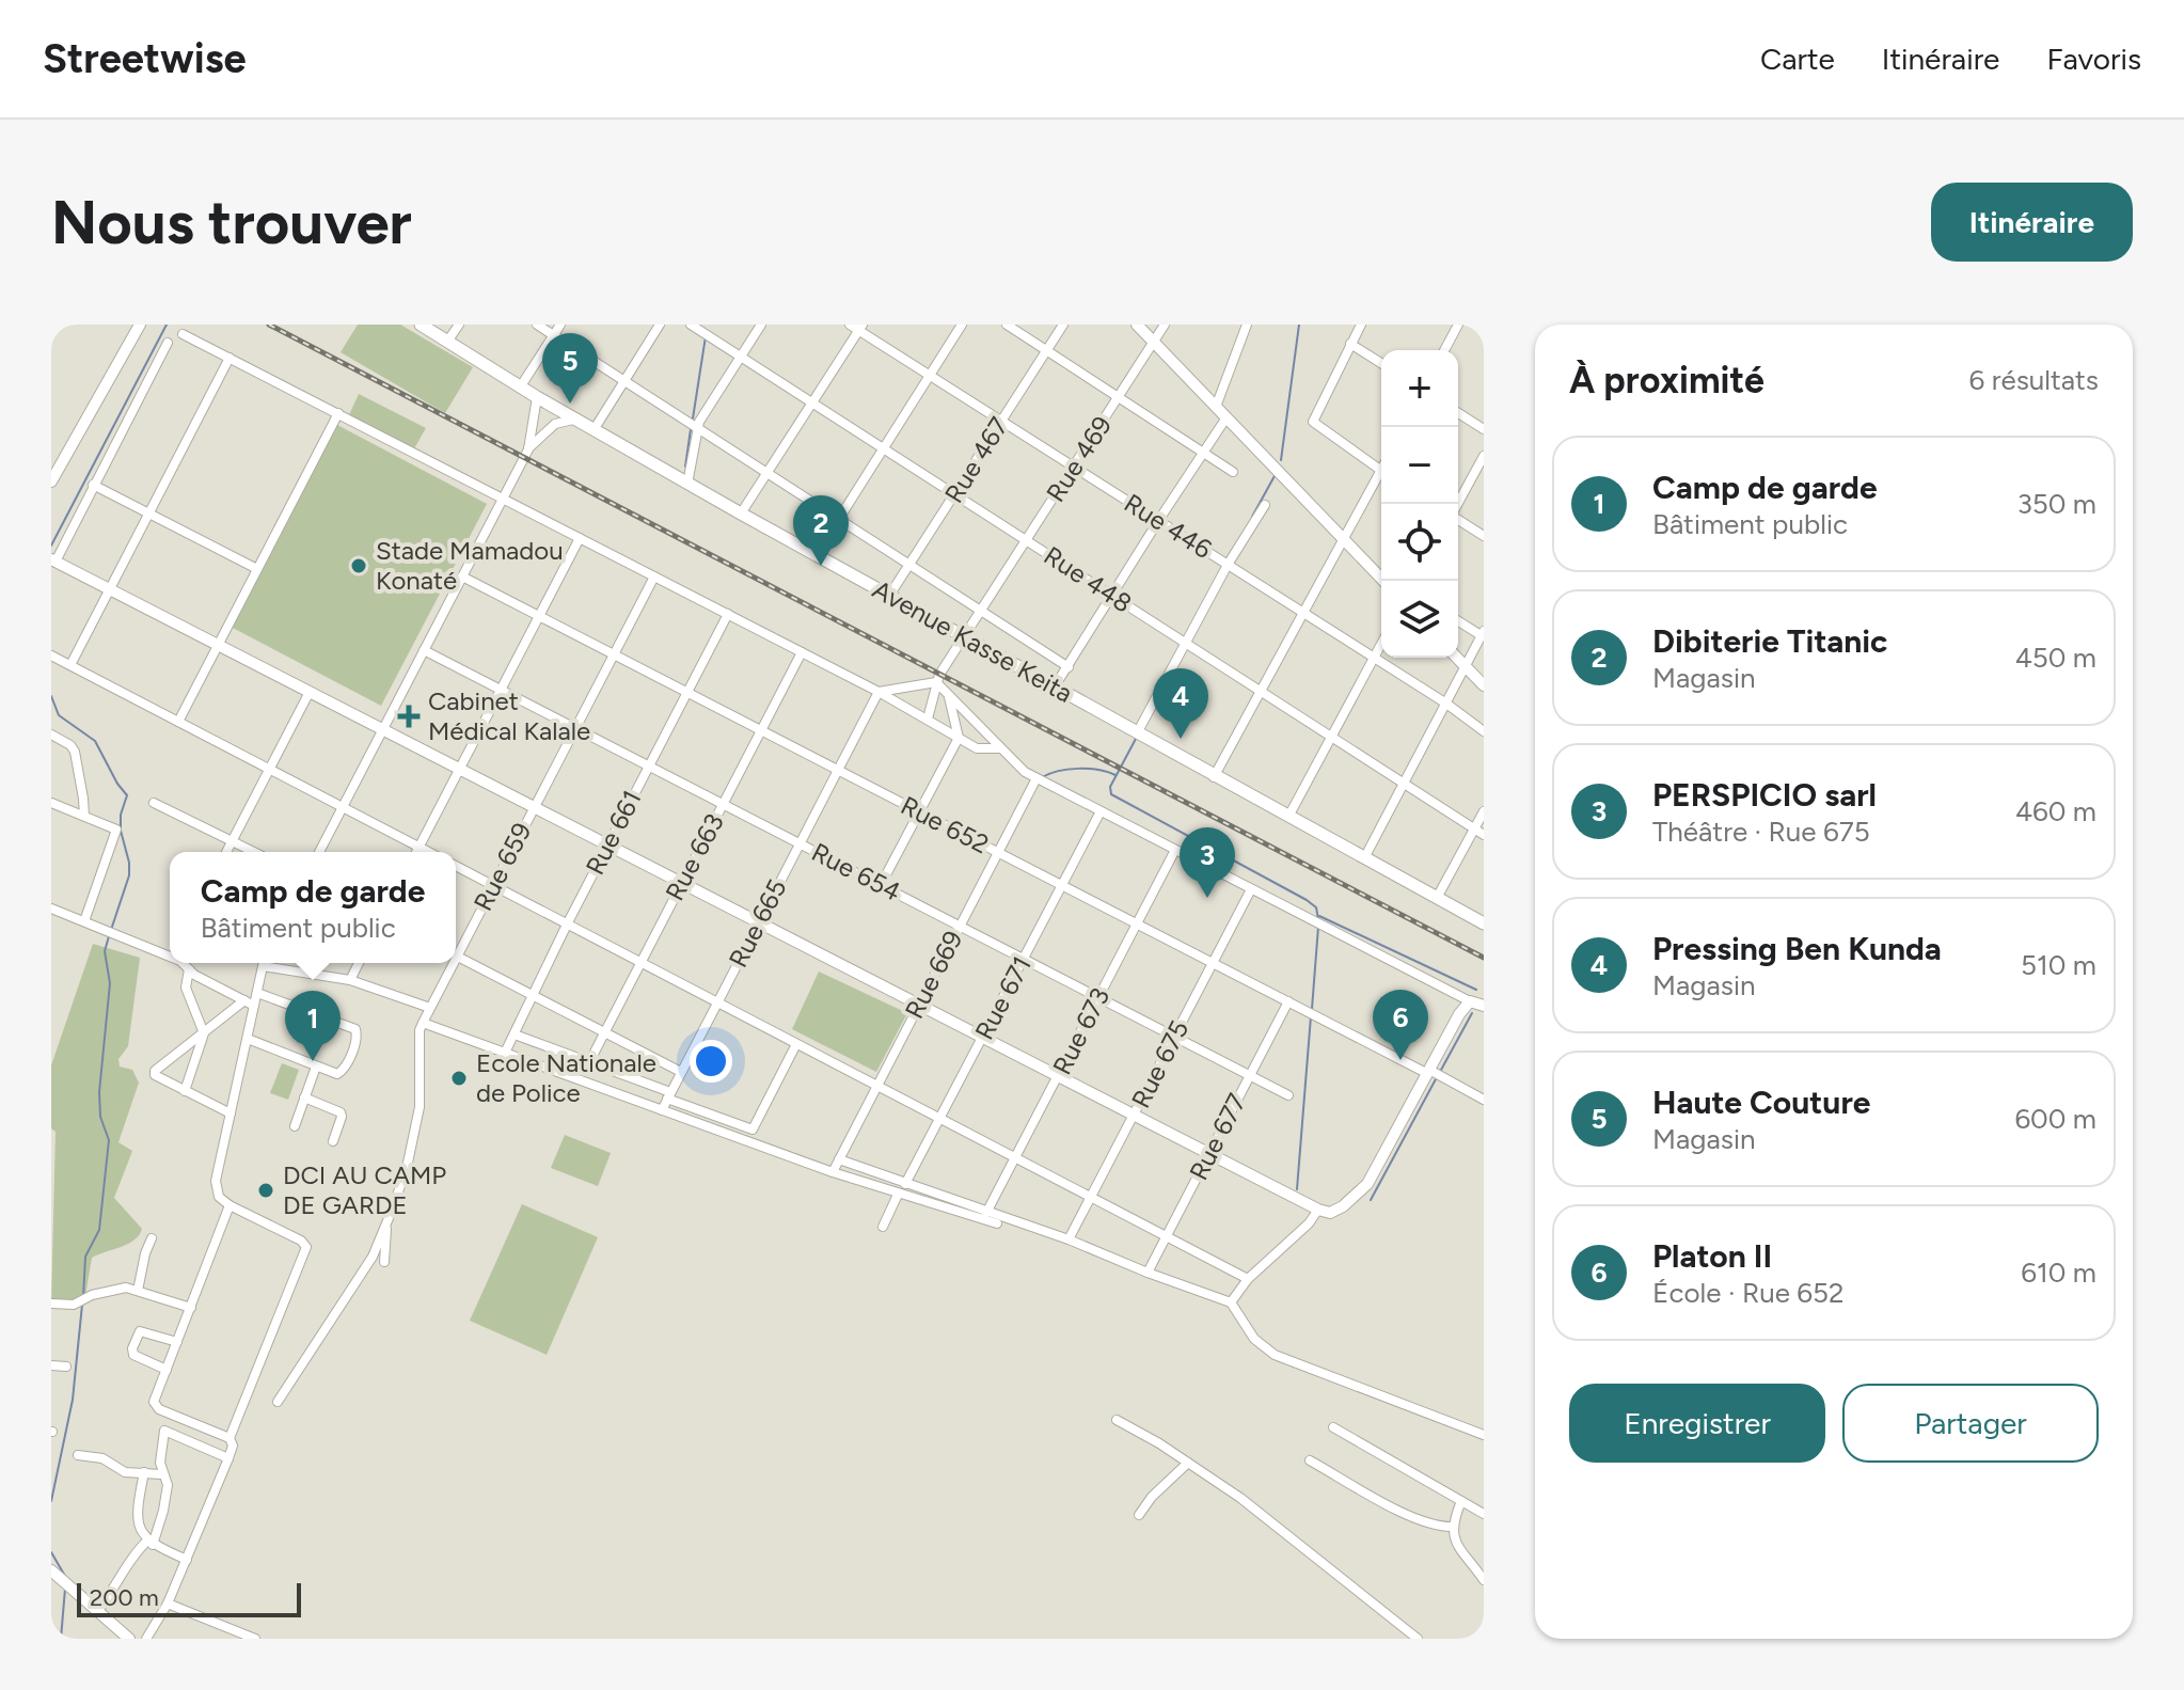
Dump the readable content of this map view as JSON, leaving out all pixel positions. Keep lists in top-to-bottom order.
{
  "streets": {
    "main road": ["Avenue Kasse Keita"],
    "street": [
      "Rue 469",
      "Rue 467",
      "Rue 446",
      "Rue 448",
      "Rue 652",
      "Rue 661",
      "Rue 663",
      "Rue 659",
      "Rue 654",
      "Rue 665",
      "Rue 669",
      "Rue 671",
      "Rue 673",
      "Rue 675",
      "Rue 677"
    ]
  },
  "crossings": [
    ["Rue 469", "Rue 446"],
    ["Rue 469", "Rue 448"],
    ["Rue 469", "Avenue Kasse Keita"],
    ["Rue 467", "Rue 446"],
    ["Rue 467", "Rue 448"],
    ["Rue 467", "Avenue Kasse Keita"],
    ["Rue 652", "Rue 661"],
    ["Rue 652", "Rue 663"],
    ["Rue 652", "Rue 659"],
    ["Rue 652", "Rue 665"],
    ["Rue 652", "Rue 669"],
    ["Rue 652", "Rue 671"],
    ["Rue 652", "Rue 673"],
    ["Rue 652", "Rue 675"],
    ["Rue 652", "Rue 677"],
    ["Rue 661", "Rue 654"],
    ["Rue 663", "Rue 654"],
    ["Rue 659", "Rue 654"],
    ["Rue 654", "Rue 665"],
    ["Rue 654", "Rue 669"],
    ["Rue 654", "Rue 671"],
    ["Rue 654", "Rue 673"],
    ["Rue 654", "Rue 675"],
    ["Rue 654", "Rue 677"]
  ],
  "places": {
    "other": ["Stade Mamadou Konaté", "Ecole Nationale de Police", "DCI AU CAMP DE GARDE"],
    "health": ["Cabinet Médical Kalale"]
  },
  "scale_bar": "200 m",
  "page": {
    "header": "Streetwise",
    "nav": ["Carte", "Itinéraire", "Favoris"],
    "buttons": [
      "Itinéraire",
      ["Enregistrer", "Partager"]
    ],
    "title": "Nous trouver",
    "heading": ["À proximité", "6 résultats"],
    "pins": [
      "5",
      "2",
      "4",
      "3",
      "6",
      "1"
    ],
    "map_buttons": ["+", "−"],
    "list": [
      {
        "mark": "1",
        "name": "Camp de garde",
        "note": "Bâtiment public",
        "value": "350 m"
      },
      {
        "mark": "2",
        "name": "Dibiterie Titanic",
        "note": "Magasin",
        "value": "450 m"
      },
      {
        "mark": "3",
        "name": "PERSPICIO sarl",
        "note": "Théâtre · Rue 675",
        "value": "460 m"
      },
      {
        "mark": "4",
        "name": "Pressing Ben Kunda",
        "note": "Magasin",
        "value": "510 m"
      },
      {
        "mark": "5",
        "name": "Haute Couture",
        "note": "Magasin",
        "value": "600 m"
      },
      {
        "mark": "6",
        "name": "Platon II",
        "note": "École · Rue 652",
        "value": "610 m"
      }
    ],
    "popup": ["Camp de garde", "Bâtiment public"],
    "scale": "200 m"
  }
}
